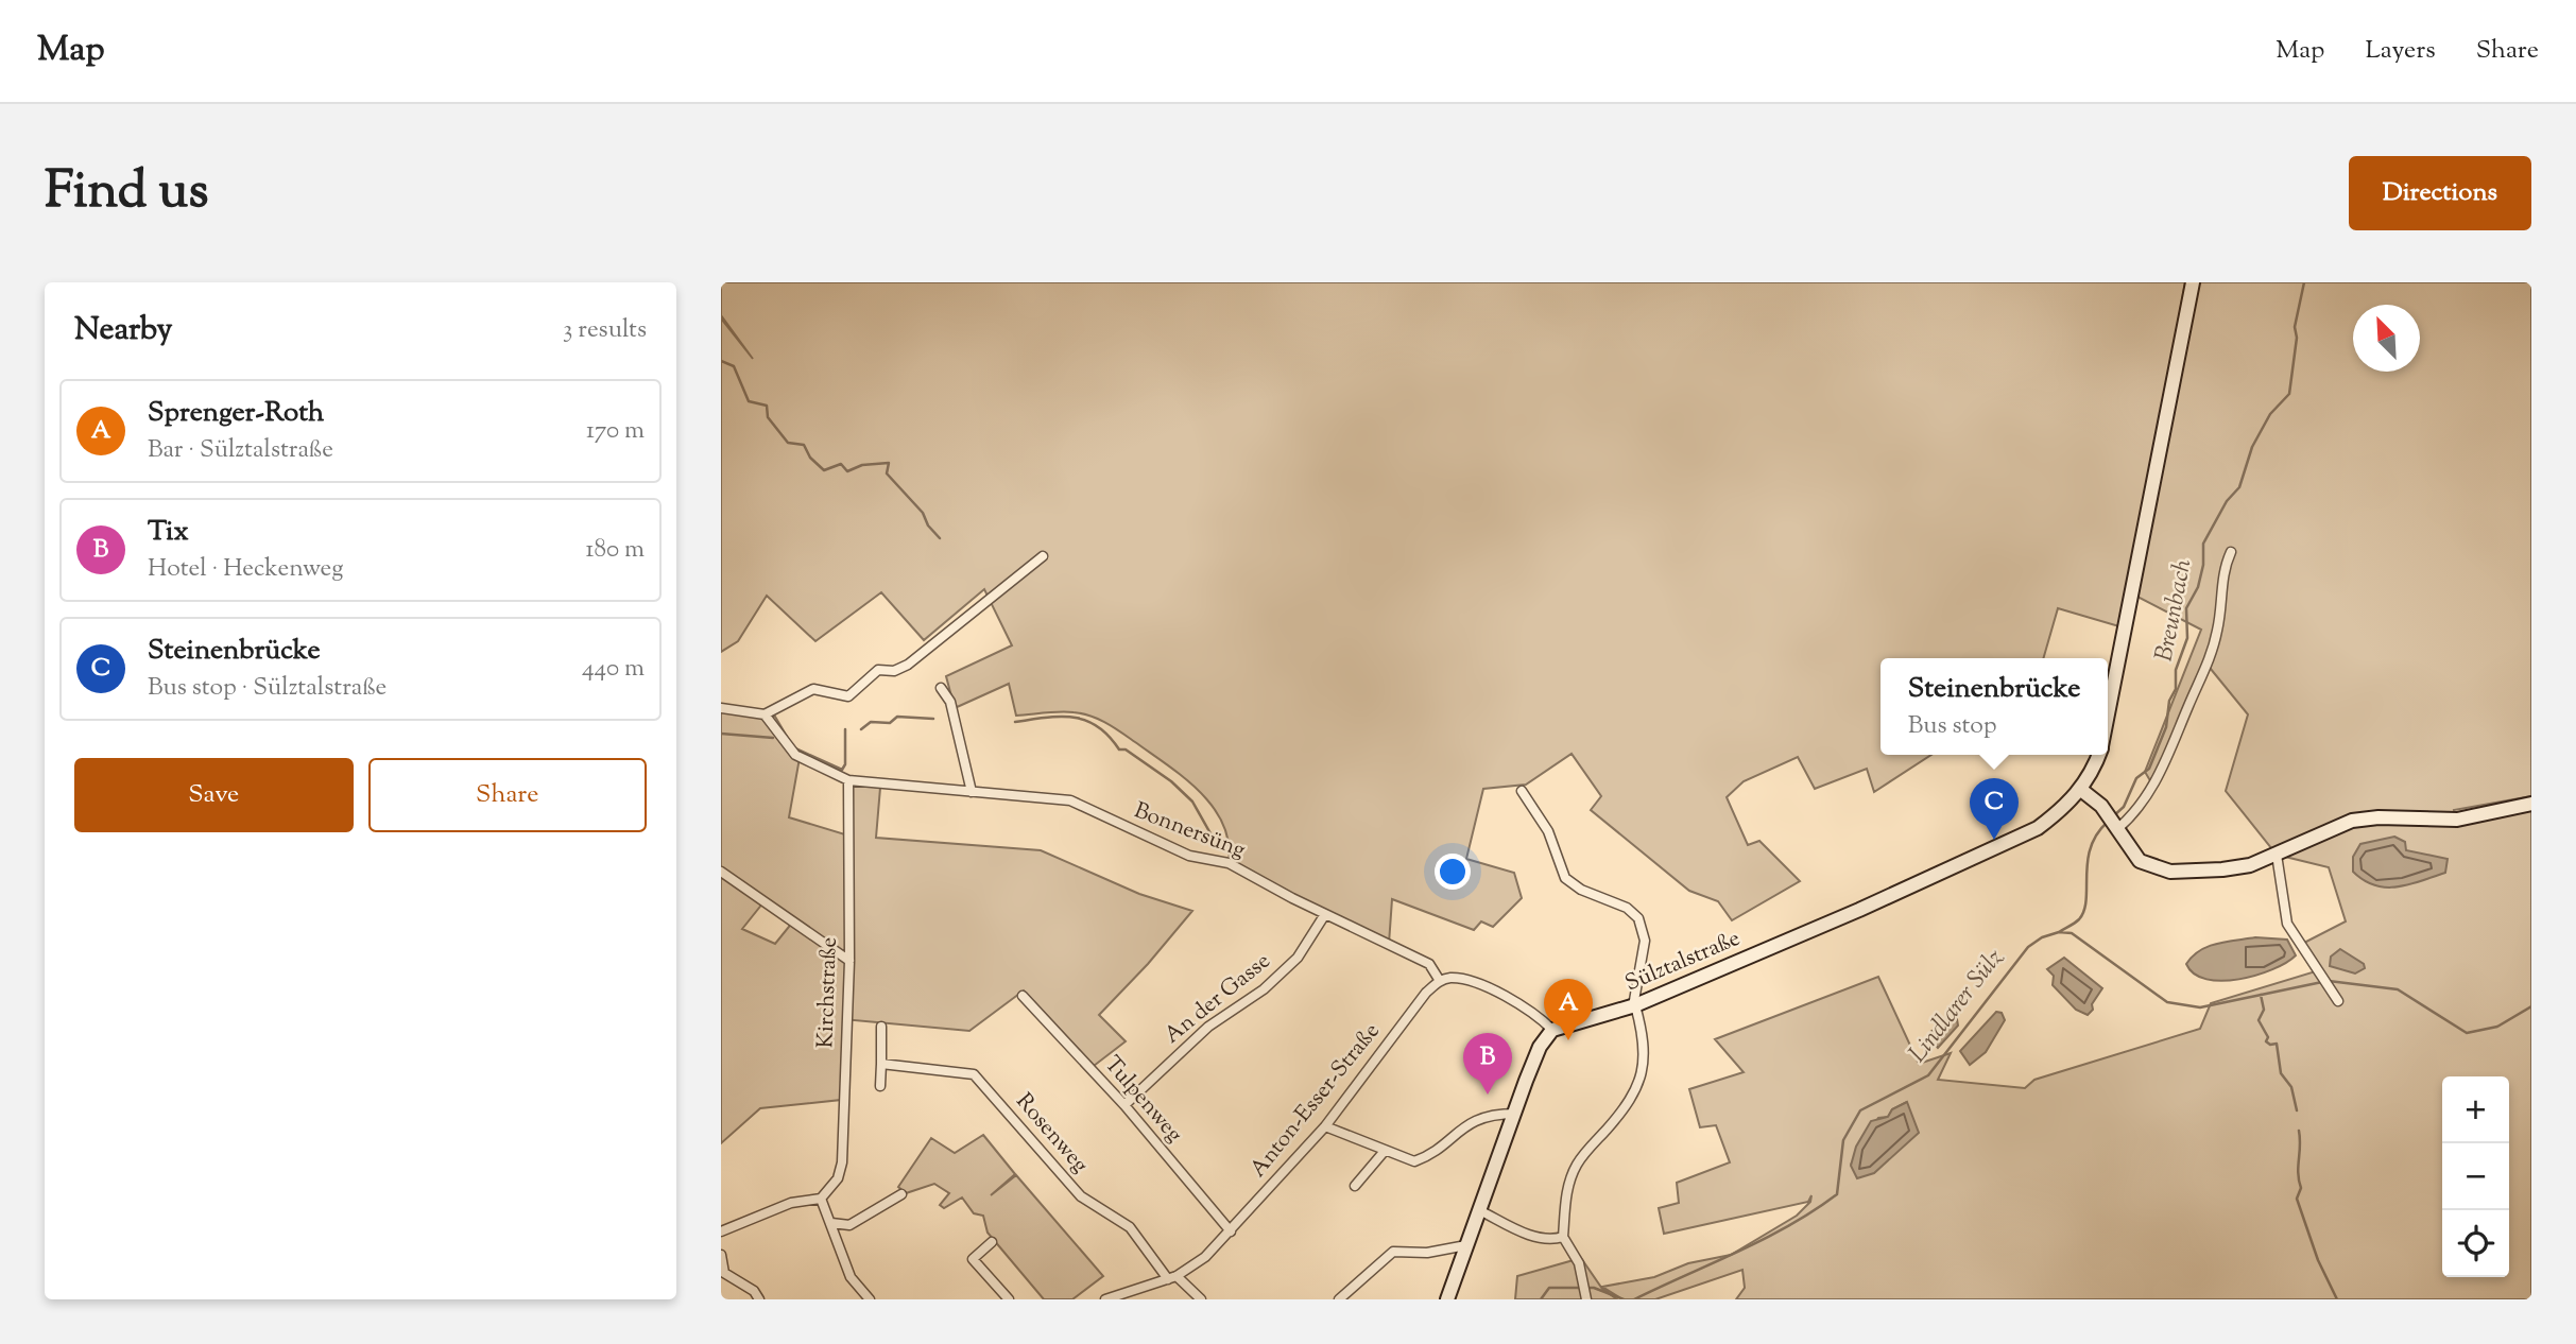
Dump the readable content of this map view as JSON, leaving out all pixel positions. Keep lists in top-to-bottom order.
{
  "streets": {
    "main road": ["Sülztalstraße"],
    "street": [
      "Bonnersüng",
      "Kirchstraße",
      "An der Gasse",
      "Tulpenweg",
      "Anton-Esser-Straße",
      "Rosenweg"
    ]
  },
  "crossings": [
    ["Bonnersüng", "Kirchstraße"],
    ["Bonnersüng", "An der Gasse"],
    ["Bonnersüng", "Anton-Esser-Straße"],
    ["An der Gasse", "Tulpenweg"],
    ["Tulpenweg", "Anton-Esser-Straße"],
    ["Anton-Esser-Straße", "Rosenweg"]
  ],
  "water": ["Breunbach", "Lindlarer Sülz"],
  "north": "top left",
  "page": {
    "header": "Map",
    "nav": ["Map", "Layers", "Share"],
    "title": "Find us",
    "buttons": [
      "Directions",
      ["Save", "Share"]
    ],
    "heading": ["Nearby", "3 results"],
    "list": [
      {
        "mark": "A",
        "name": "Sprenger-Roth",
        "note": "Bar · Sülztalstraße",
        "value": "170 m"
      },
      {
        "mark": "B",
        "name": "Tix",
        "note": "Hotel · Heckenweg",
        "value": "180 m"
      },
      {
        "mark": "C",
        "name": "Steinenbrücke",
        "note": "Bus stop · Sülztalstraße",
        "value": "440 m"
      }
    ],
    "popup": ["Steinenbrücke", "Bus stop"],
    "pins": ["C", "A", "B"],
    "map_buttons": ["+", "−"]
  }
}
